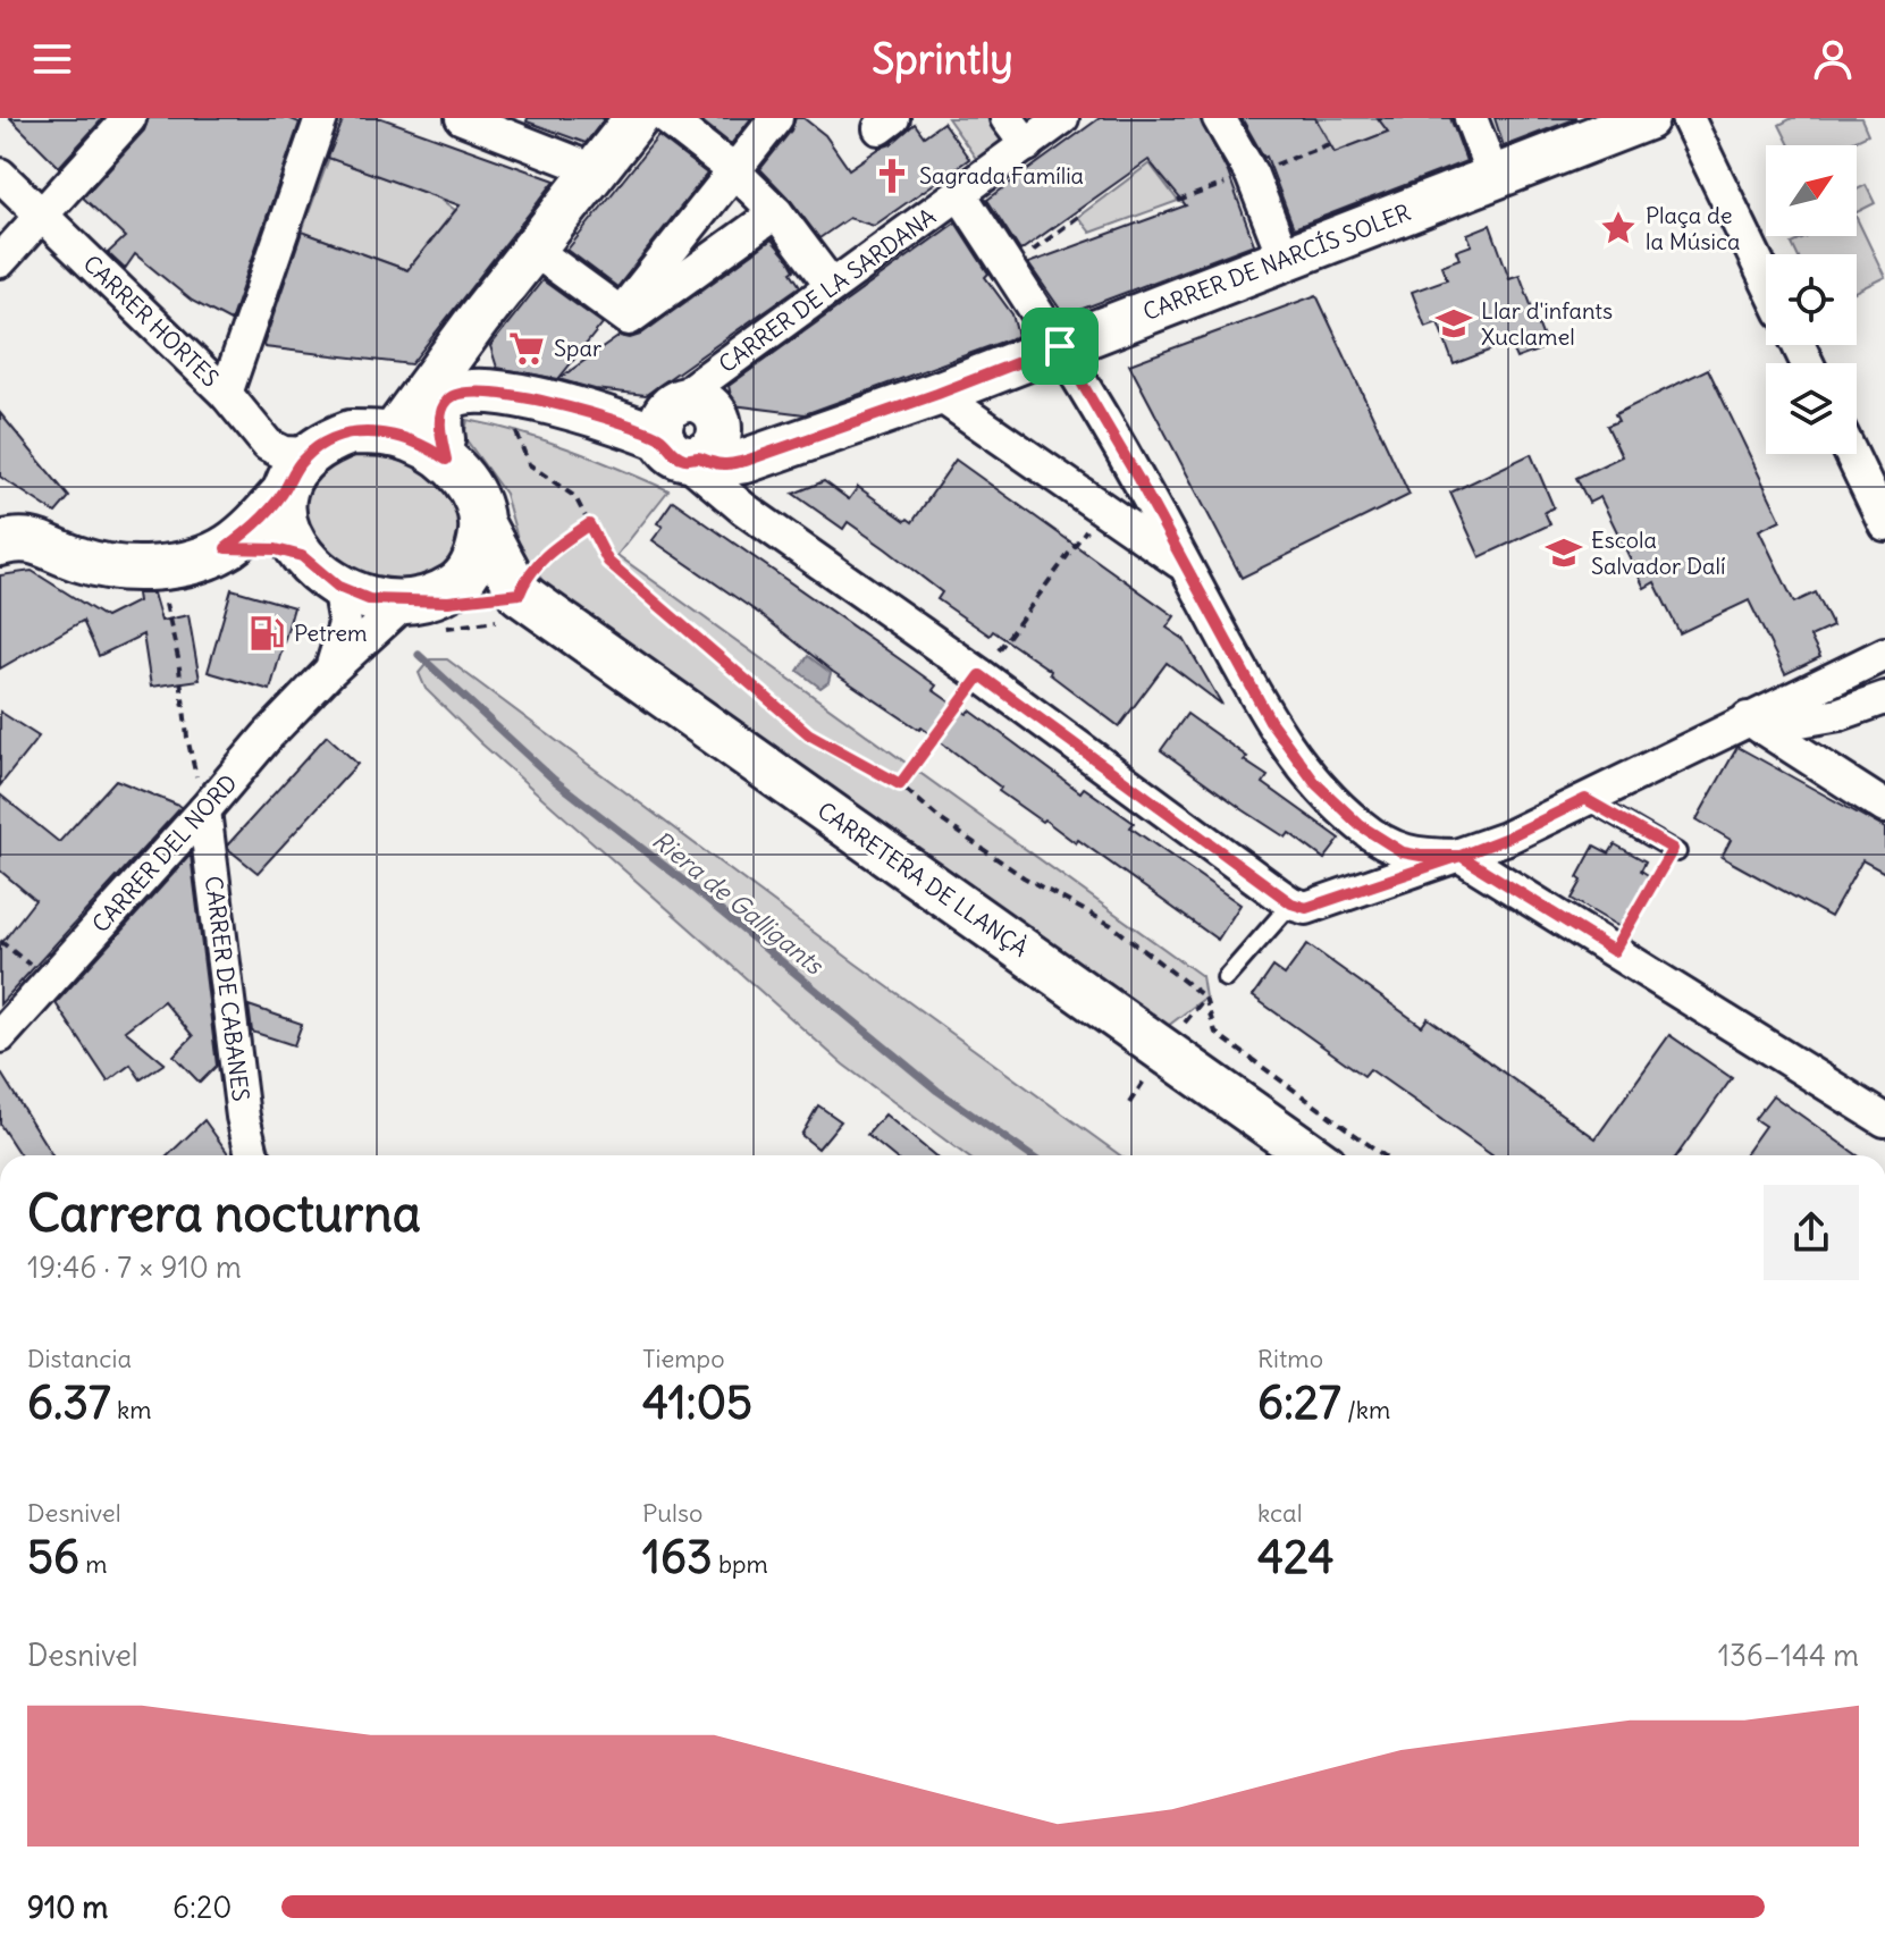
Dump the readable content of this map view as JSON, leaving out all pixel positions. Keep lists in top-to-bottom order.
{
  "streets": {
    "street": [
      "CARRER DE NARCÍS SOLER",
      "CARRER DE LA SARDANA",
      "CARRER HORTES",
      "CARRER DEL NORD",
      "CARRETERA DE LLANÇÀ",
      "CARRER DE CABANES"
    ]
  },
  "crossings": [
    ["CARRER DE NARCÍS SOLER", "CARRER HORTES"],
    ["CARRER DE NARCÍS SOLER", "CARRER DEL NORD"],
    ["CARRER DE NARCÍS SOLER", "CARRETERA DE LLANÇÀ"],
    ["CARRER HORTES", "CARRER DEL NORD"],
    ["CARRER HORTES", "CARRETERA DE LLANÇÀ"],
    ["CARRER DEL NORD", "CARRETERA DE LLANÇÀ"],
    ["CARRER DEL NORD", "CARRER DE CABANES"]
  ],
  "water": ["Riera de Galligants"],
  "places": {
    "church": ["Sagrada Família"],
    "place": ["Plaça de la Música"],
    "school or university": ["Llar d'infants Xuclamel", "Escola Salvador Dalí"],
    "supermarket": ["Spar"],
    "fuel station": ["Petrem"]
  },
  "north": "top right",
  "page": {
    "header": "Sprintly",
    "heading": ["Carrera nocturna", "19:46 · 7 × 910 m"],
    "stats": [
      ["Distancia", "6.37 km"],
      ["Tiempo", "41:05"],
      ["Ritmo", "6:27 /km"],
      ["Desnivel", "56 m"],
      ["Pulso", "163 bpm"],
      ["kcal", "424"]
    ],
    "chart": ["Desnivel", "136–144 m"],
    "list": [
      {
        "name": "910 m",
        "note": "6:20"
      }
    ]
  }
}
